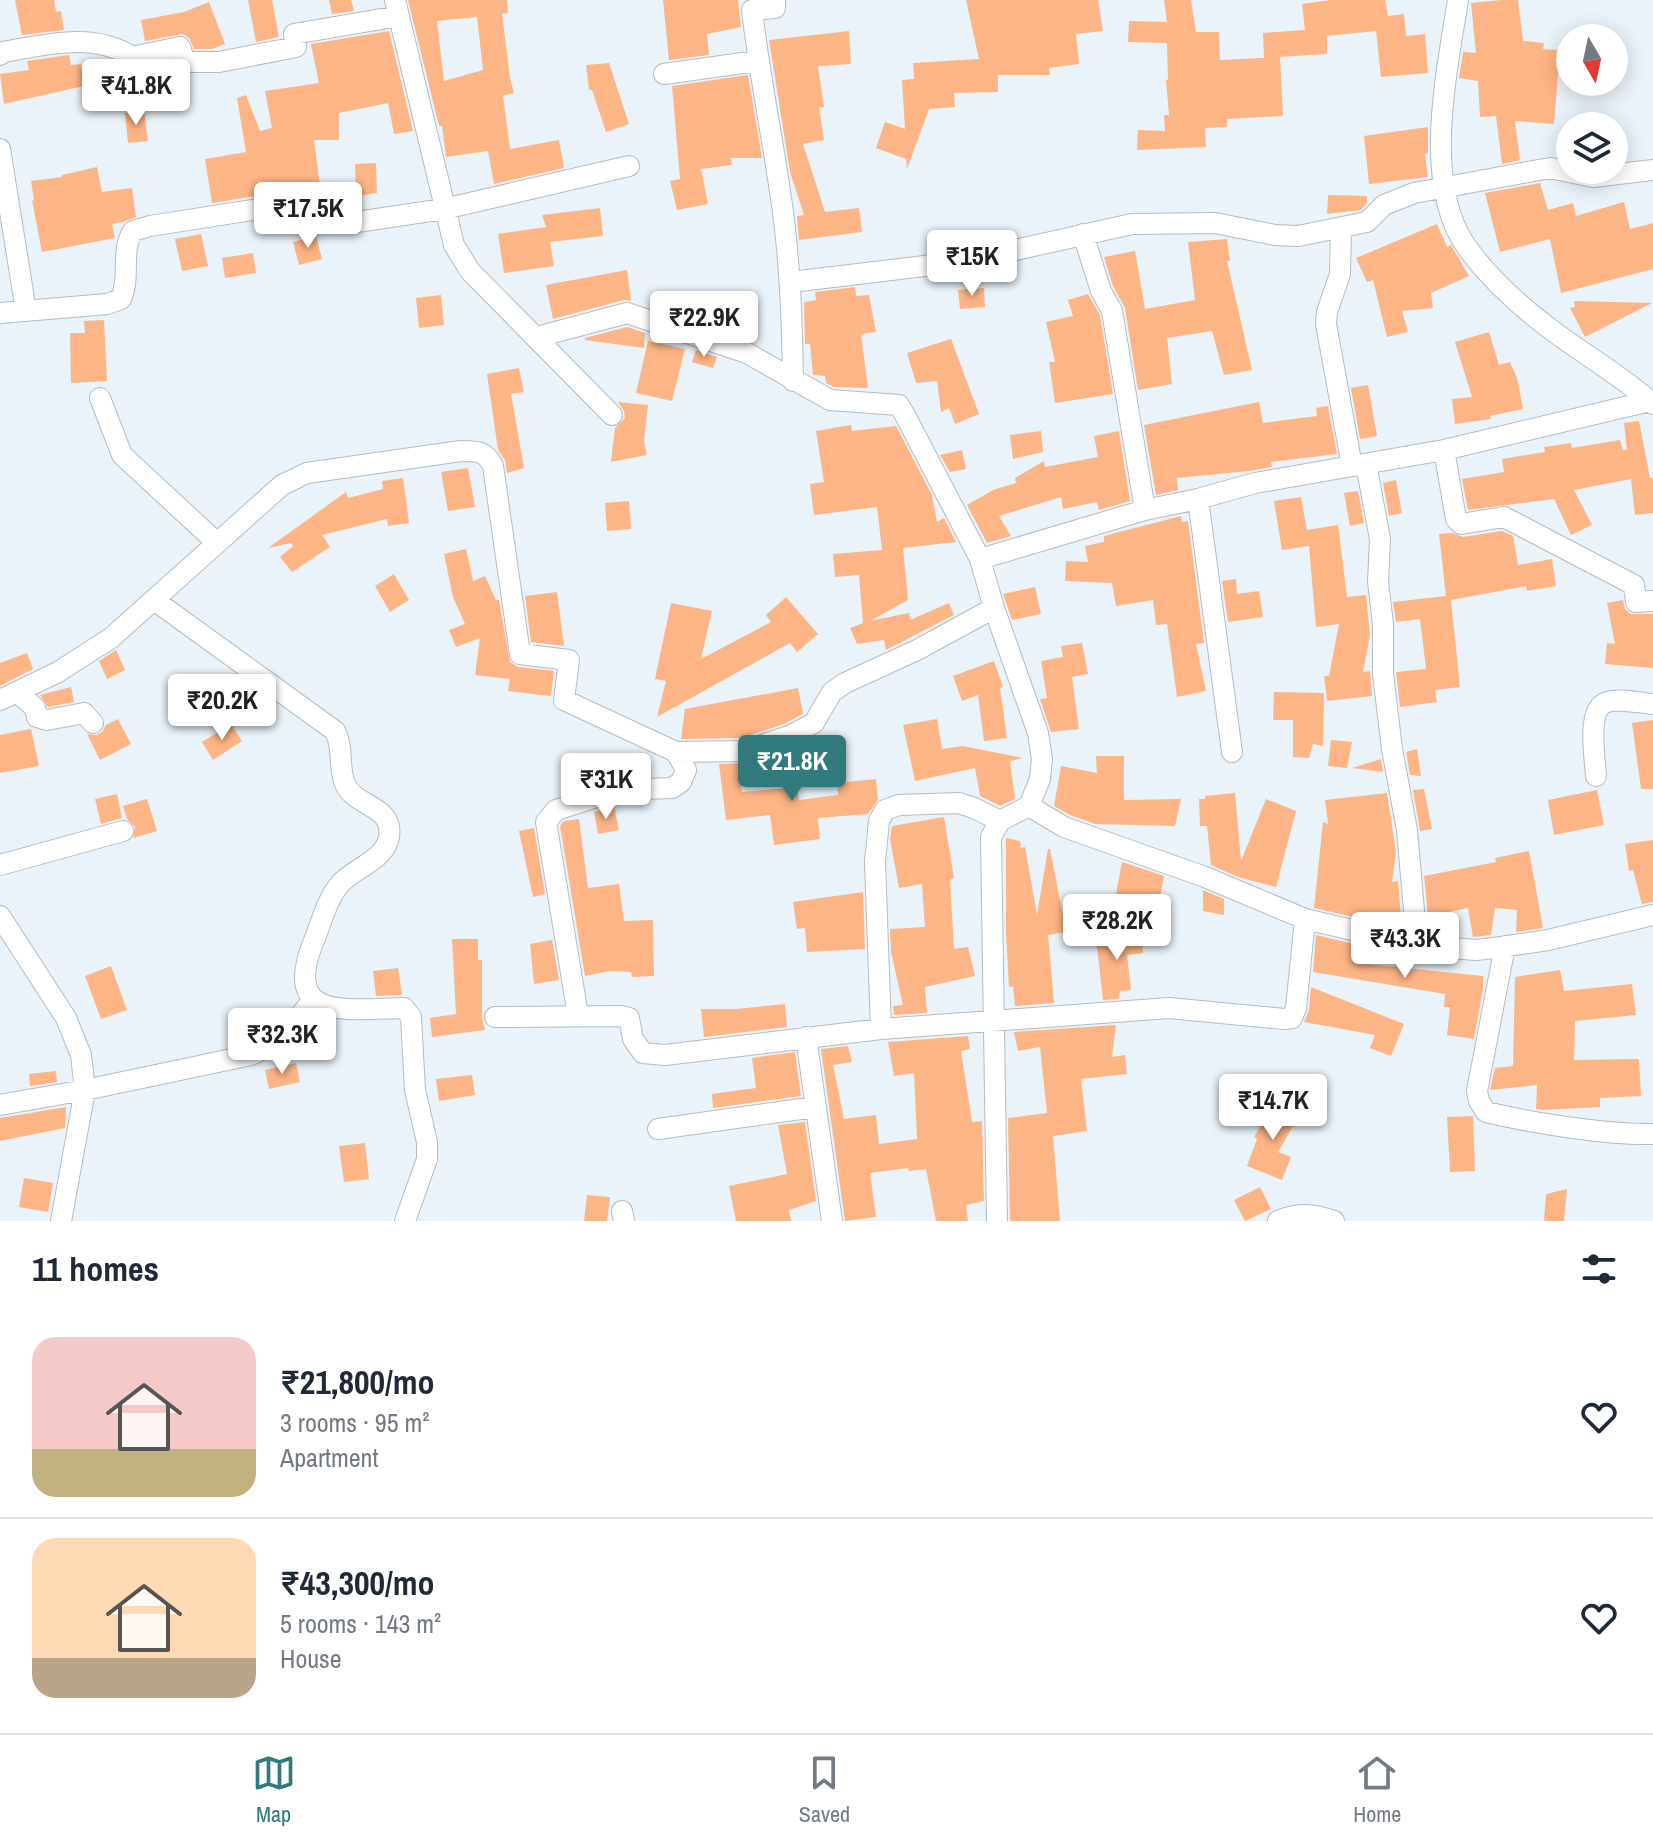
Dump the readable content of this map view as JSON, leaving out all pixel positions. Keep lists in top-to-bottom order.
{
  "north": "bottom",
  "page": {
    "price": [
      "₹41.8K",
      "₹17.5K",
      "₹15K",
      "₹22.9K",
      "₹20.2K",
      "₹21.8K",
      "₹31K",
      "₹28.2K",
      "₹43.3K",
      "₹32.3K",
      "₹14.7K"
    ],
    "heading": "11 homes",
    "list": [
      {
        "name": "₹21,800/mo",
        "note": "3 rooms · 95 m² · Apartment"
      },
      {
        "name": "₹43,300/mo",
        "note": "5 rooms · 143 m² · House"
      }
    ],
    "tabs": ["Map", "Saved", "Home"]
  }
}
